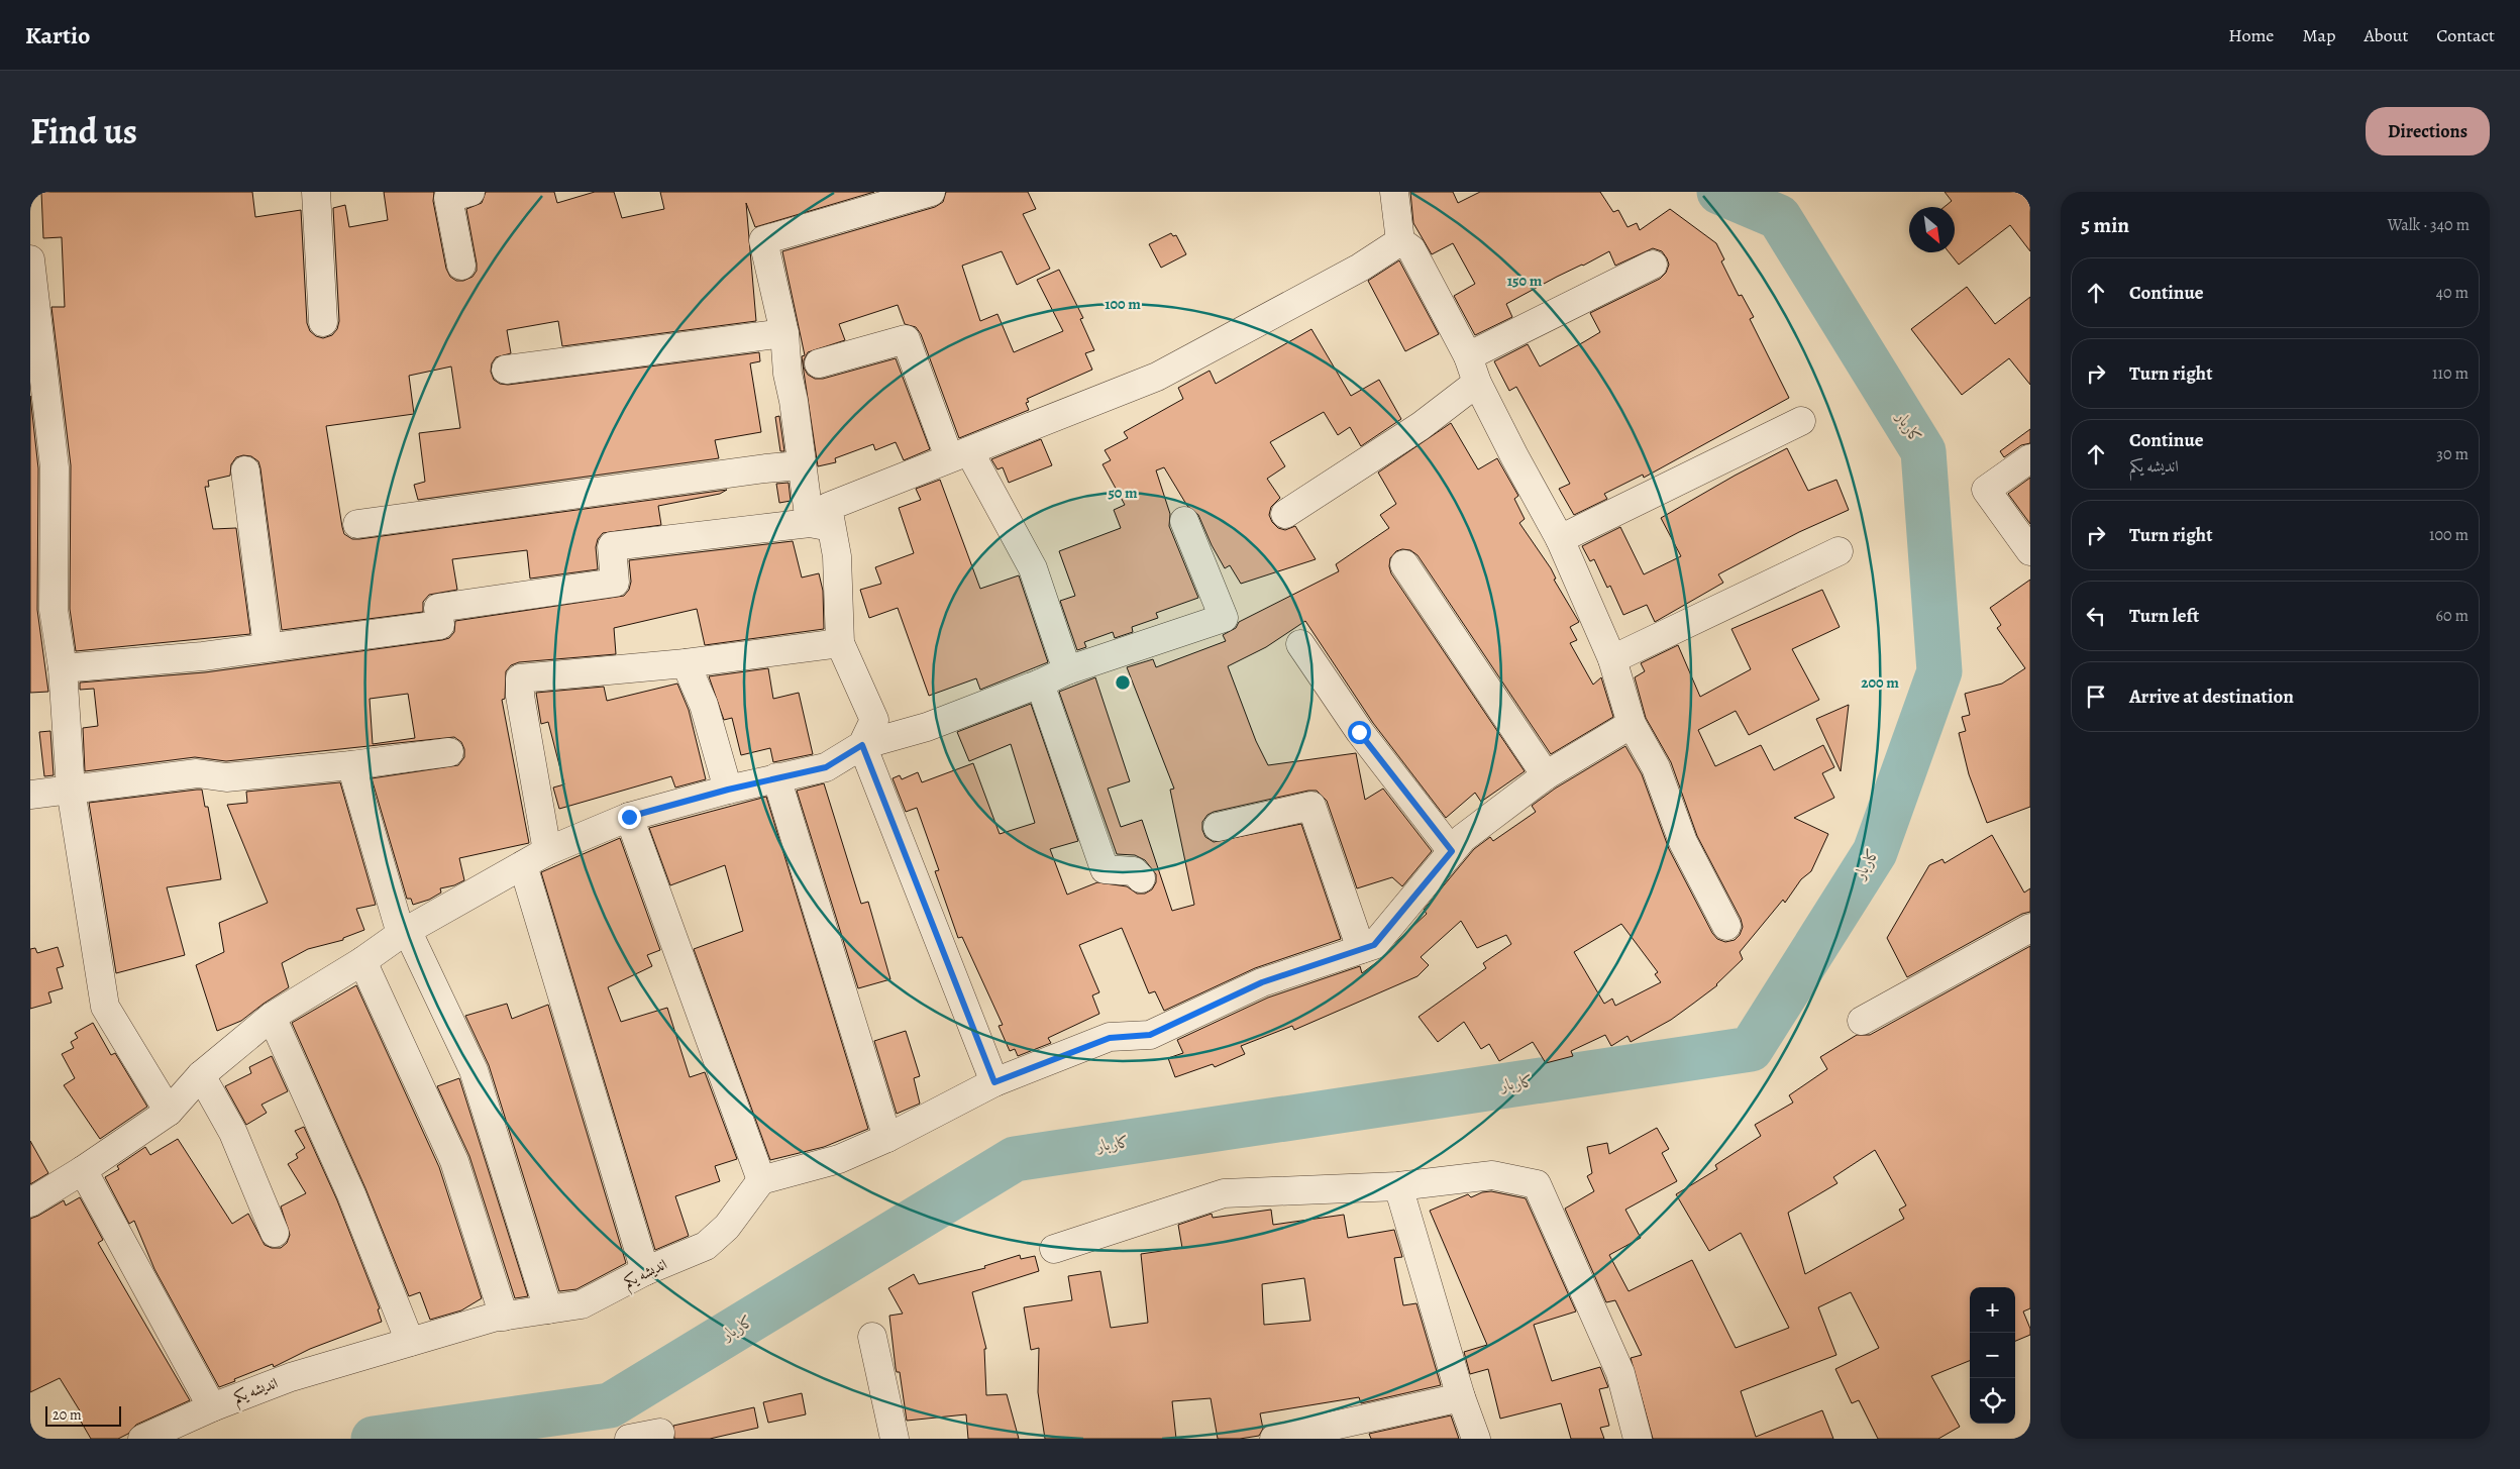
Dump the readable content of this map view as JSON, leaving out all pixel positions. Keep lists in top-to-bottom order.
{
  "streets": {
    "street": ["اندیشه یکم"]
  },
  "water": ["کاربار"],
  "scale_bar": "20 m",
  "north": "bottom right",
  "page": {
    "header": "Kartio",
    "nav": [
      "Home",
      "Map",
      "About",
      "Contact"
    ],
    "title": "Find us",
    "buttons": "Directions",
    "heading": ["5 min", "Walk · 340 m"],
    "list": [
      ["Continue", "40 m"],
      ["Turn right", "110 m"],
      ["Continue", "اندیشه یکم", "30 m"],
      ["Turn right", "100 m"],
      ["Turn left", "60 m"],
      "Arrive at destination"
    ],
    "map_buttons": ["+", "−"],
    "scale": "20 m"
  },
  "rings": [
    "150 m",
    "100 m",
    "50 m",
    "200 m"
  ]
}
